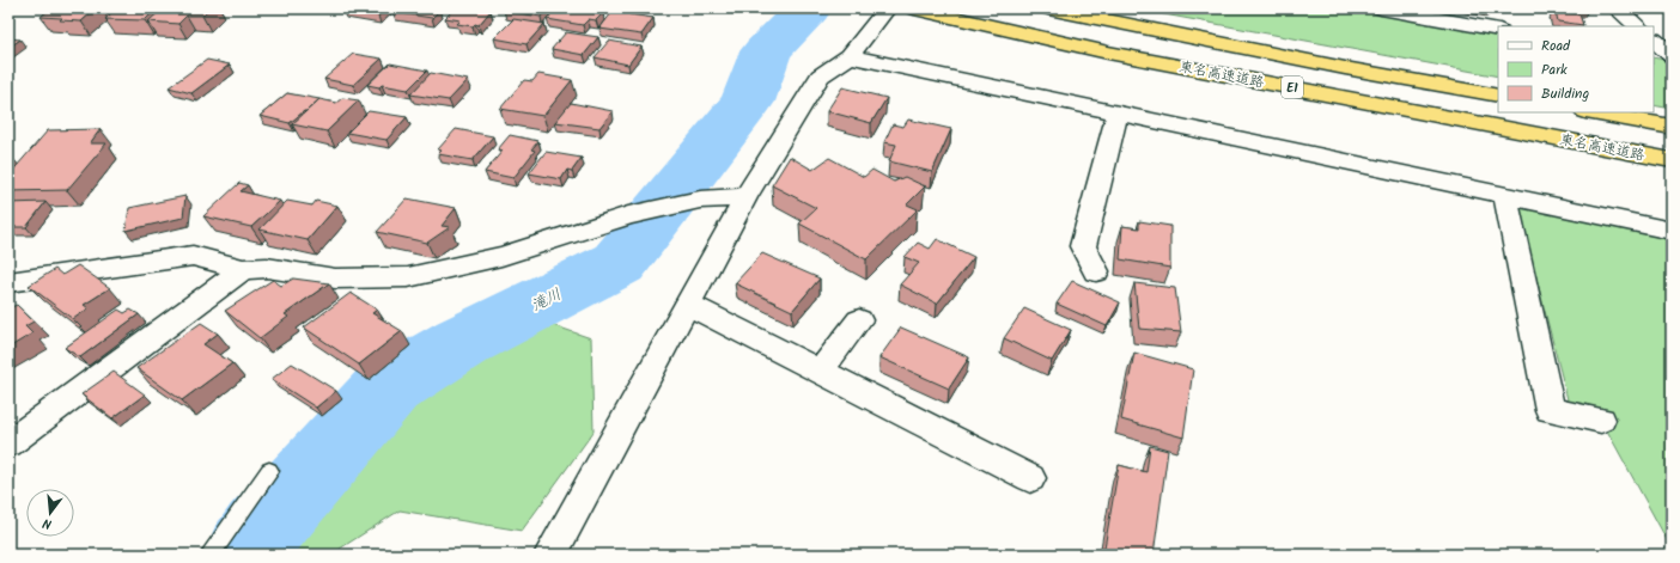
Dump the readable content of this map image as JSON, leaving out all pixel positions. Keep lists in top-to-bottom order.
{
  "streets": {
    "highway": ["東名高速道路", "E1"]
  },
  "water": ["滝川"],
  "legend": ["Road", "Park", "Building"],
  "north": "bottom"
}
